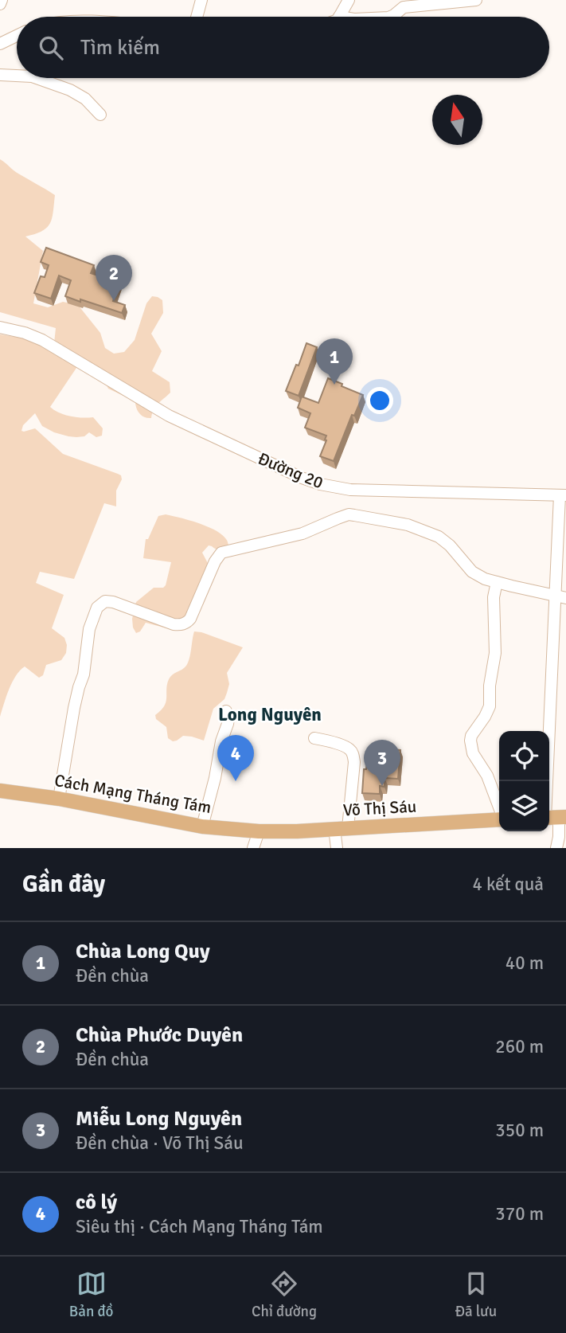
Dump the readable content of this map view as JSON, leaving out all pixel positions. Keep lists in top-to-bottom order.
{
  "streets": {
    "main road": ["Cách Mạng Tháng Tám", "Võ Thị Sáu"],
    "street": ["Đường 20"]
  },
  "crossings": [
    ["Cách Mạng Tháng Tám", "Võ Thị Sáu"]
  ],
  "districts": ["Long Nguyên"],
  "north": "top",
  "page": {
    "search": "Tìm kiếm",
    "pins": [
      "2",
      "1",
      "4",
      "3"
    ],
    "heading": ["Gần đây", "4 kết quả"],
    "list": [
      {
        "mark": "1",
        "name": "Chùa Long Quy",
        "note": "Đền chùa",
        "value": "40 m"
      },
      {
        "mark": "2",
        "name": "Chùa Phước Duyên",
        "note": "Đền chùa",
        "value": "260 m"
      },
      {
        "mark": "3",
        "name": "Miễu Long Nguyên",
        "note": "Đền chùa · Võ Thị Sáu",
        "value": "350 m"
      },
      {
        "mark": "4",
        "name": "cô lý",
        "note": "Siêu thị · Cách Mạng Tháng Tám",
        "value": "370 m"
      }
    ],
    "nav": ["Bản đồ", "Chỉ đường", "Đã lưu"]
  }
}
